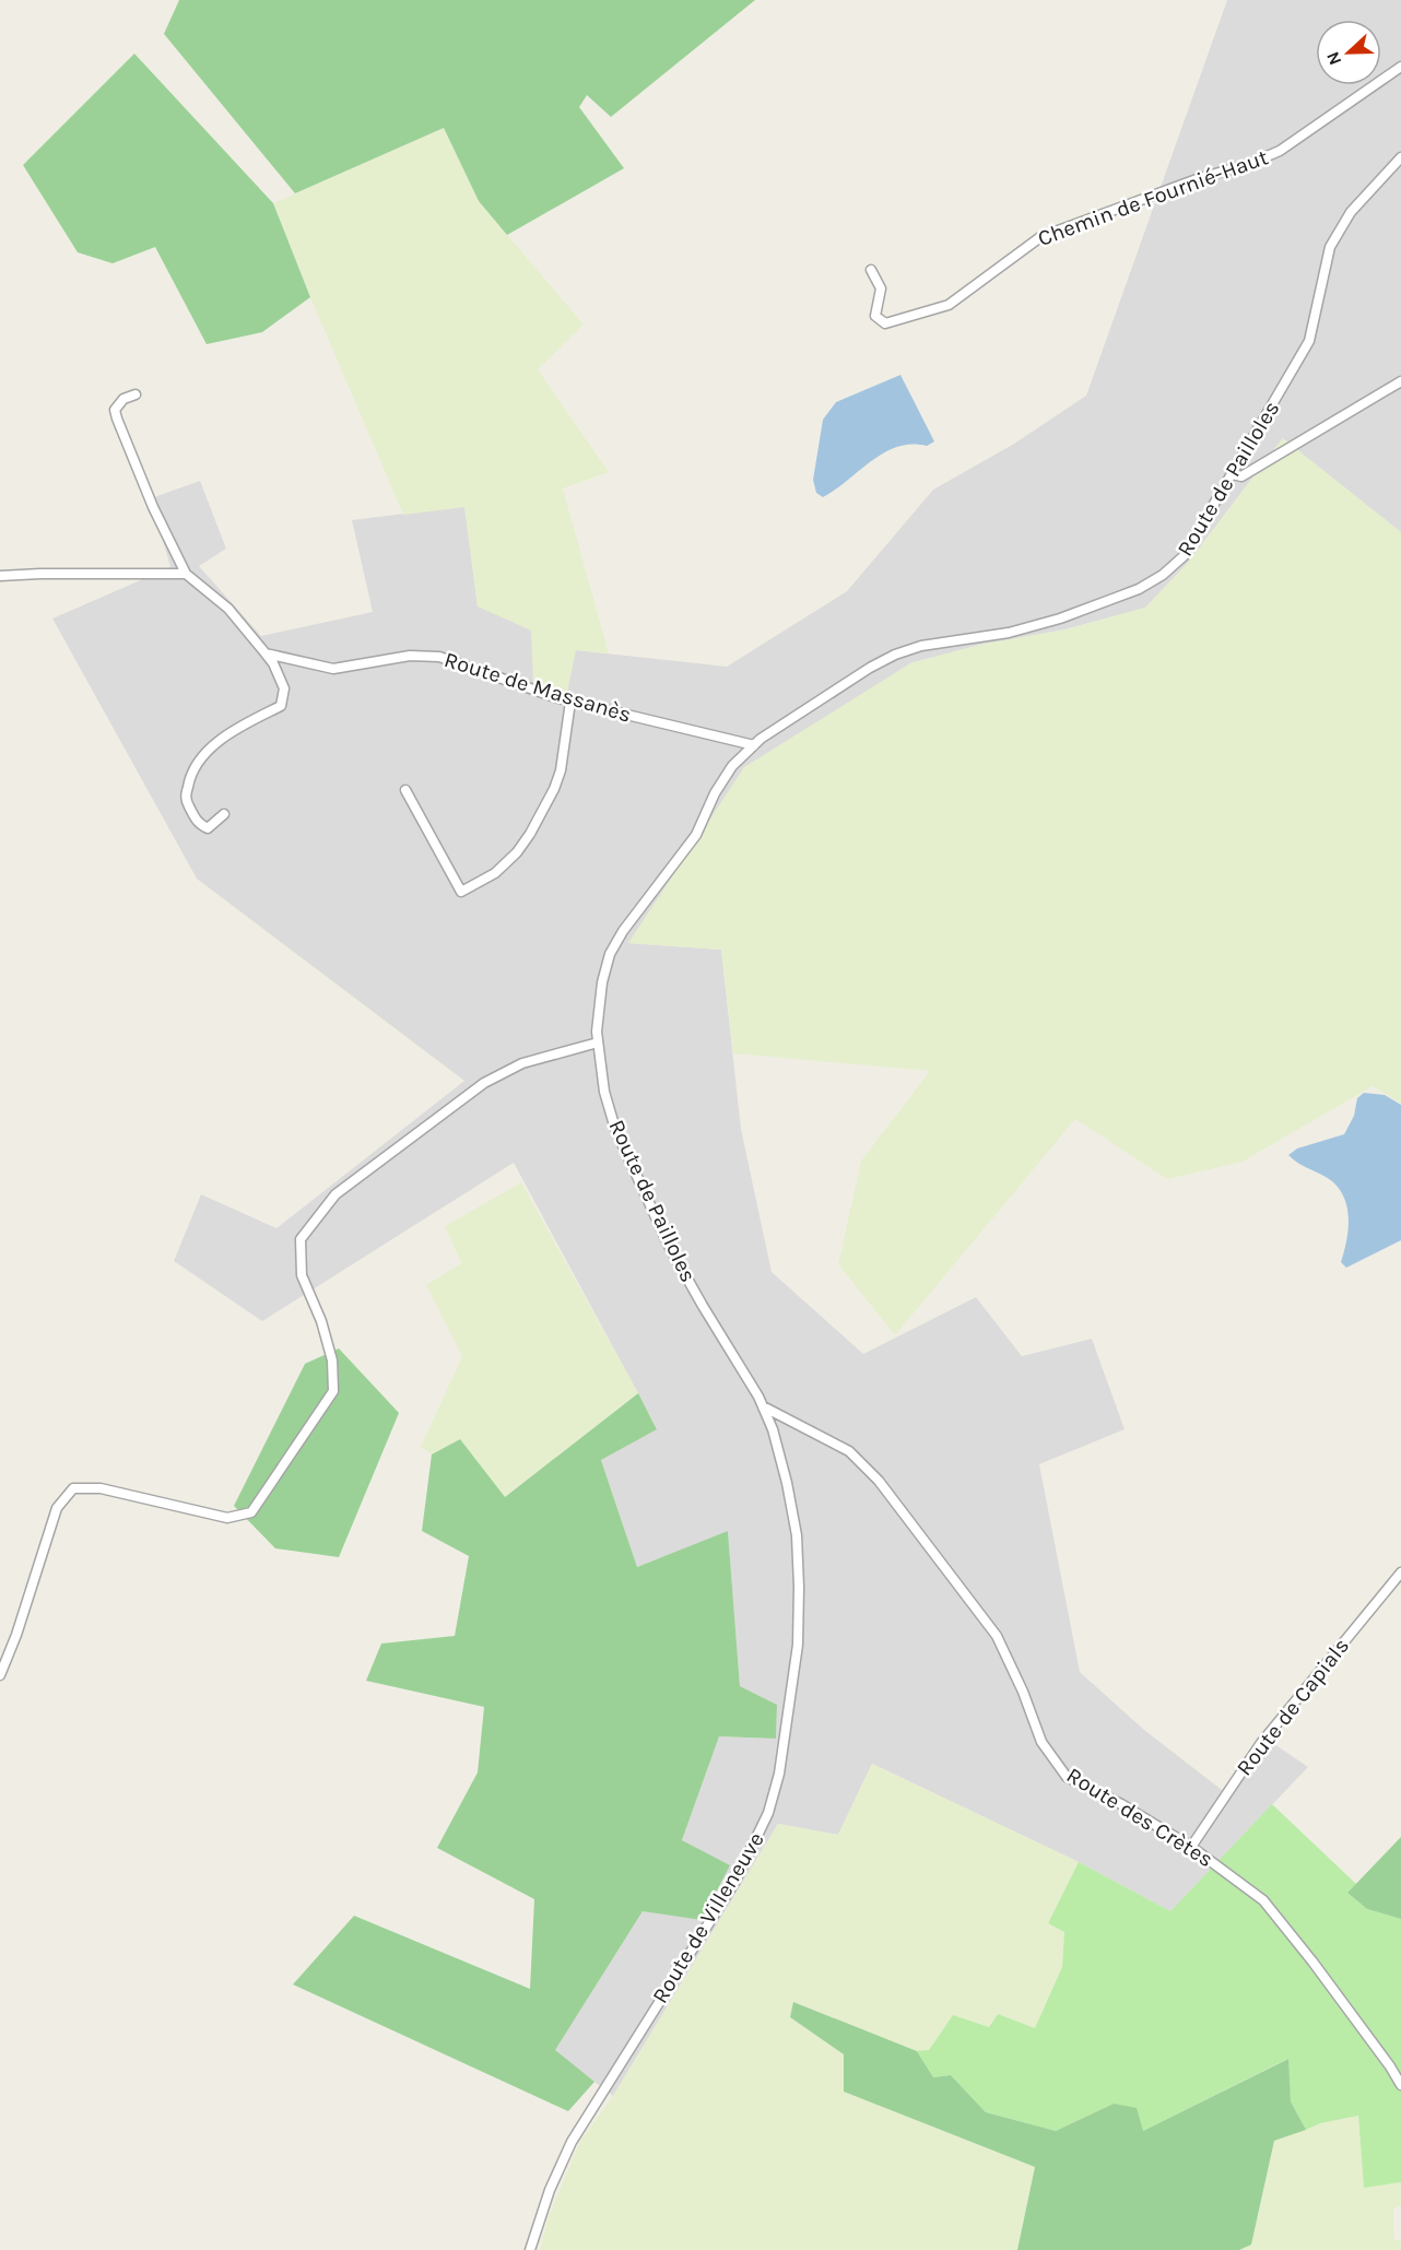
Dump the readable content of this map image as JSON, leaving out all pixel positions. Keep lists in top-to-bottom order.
{
  "streets": {
    "street": [
      "Chemin de Fournié-Haut",
      "Route de Pailloles",
      "Route de Massanès",
      "Route de Capials",
      "Route des Crètes",
      "Route de Villeneuve"
    ]
  },
  "crossings": [
    ["Route de Pailloles", "Route de Massanès"],
    ["Route de Pailloles", "Route des Crètes"],
    ["Route de Pailloles", "Route de Villeneuve"],
    ["Route de Capials", "Route des Crètes"],
    ["Route des Crètes", "Route de Villeneuve"]
  ],
  "north": "left"
}
